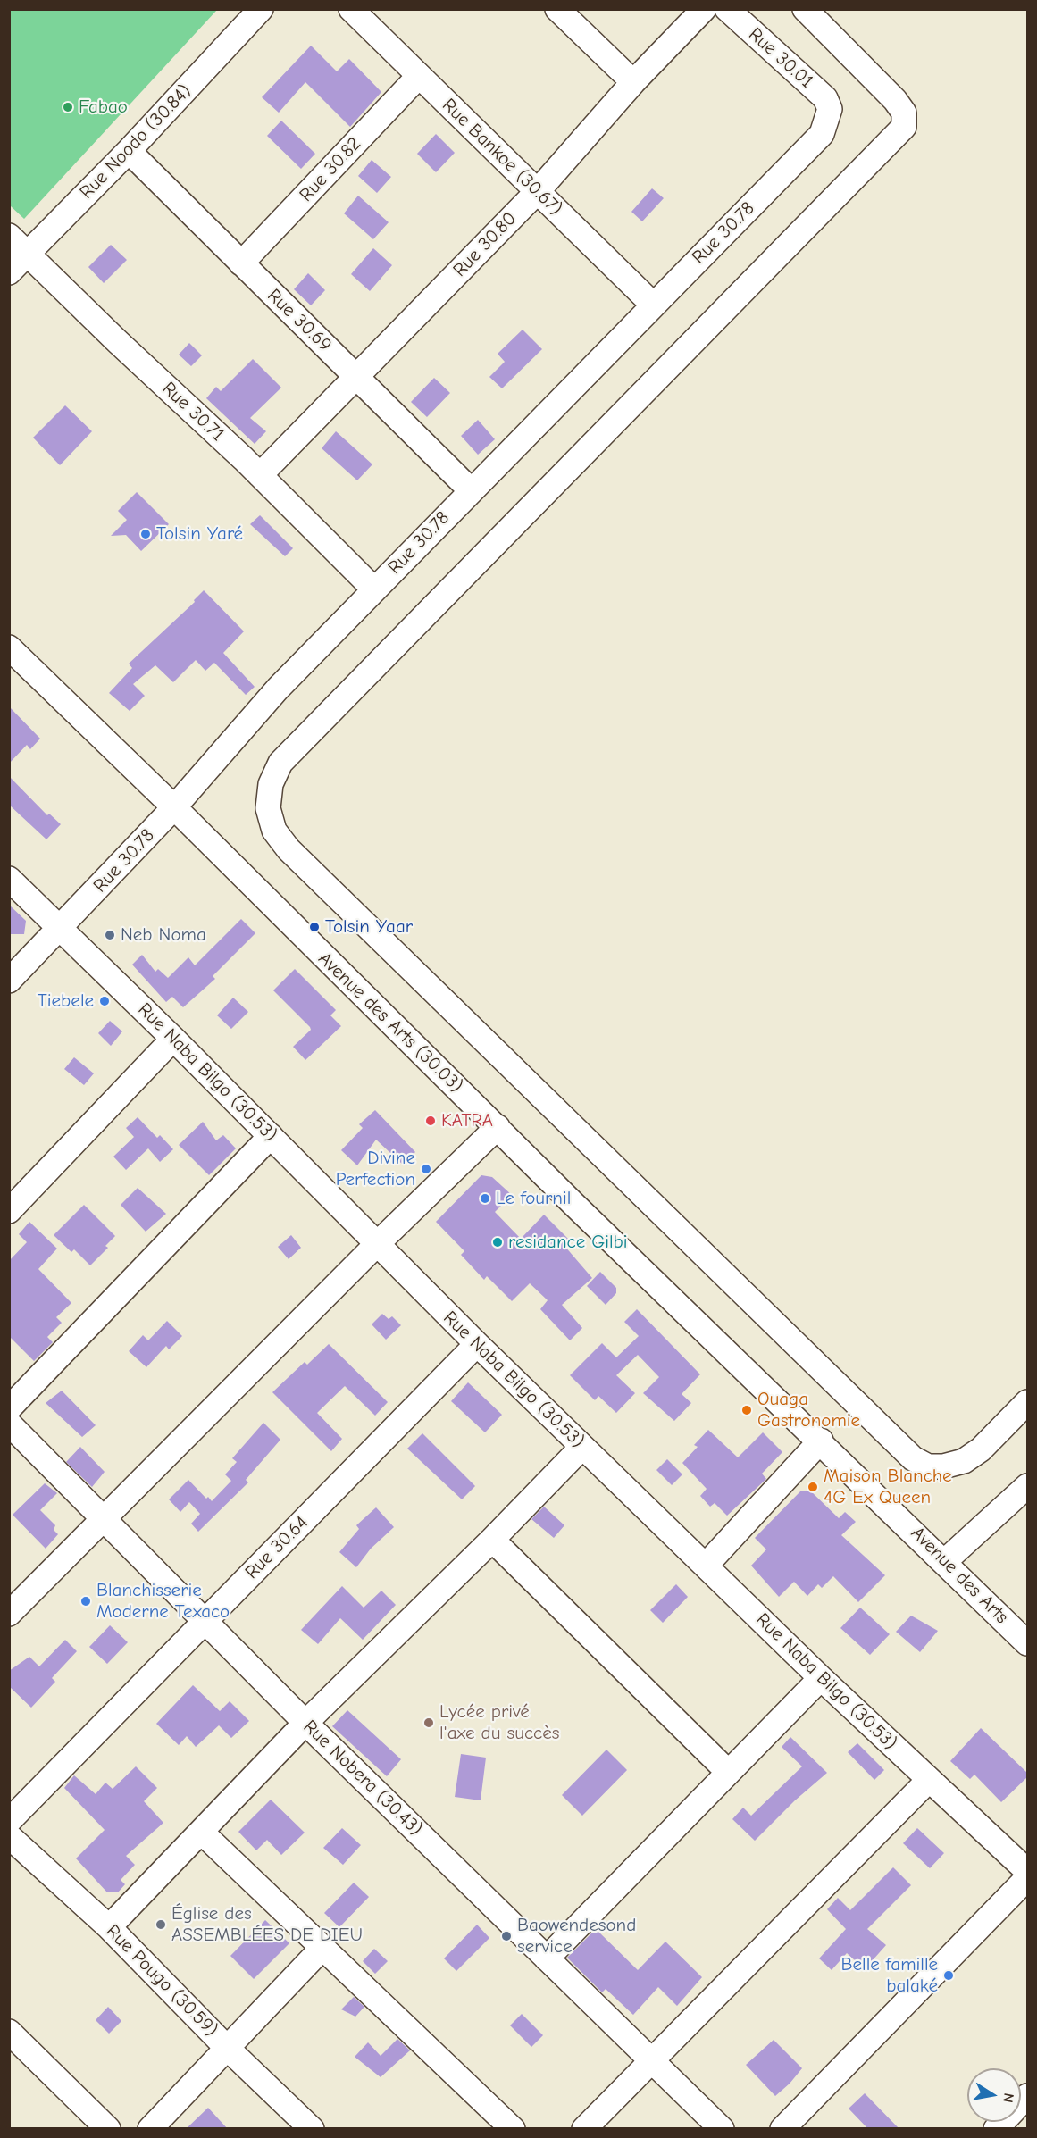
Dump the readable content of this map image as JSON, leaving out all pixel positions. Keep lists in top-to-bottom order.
{
  "streets": {
    "street": [
      "Rue 30.01",
      "Rue Noodo (30.84)",
      "Rue Bankoe (30.67)",
      "Rue 30.82",
      "Rue 30.78",
      "Rue 30.80",
      "Rue 30.69",
      "Rue 30.71",
      "Avenue des Arts (30.03)",
      "Rue Naba Bilgo (30.53)",
      "Rue 30.64",
      "Avenue des Arts",
      "Rue Nobera (30.43)",
      "Rue Pougo (30.59)"
    ]
  },
  "crossings": [
    ["Rue 30.01", "Rue 30.78"],
    ["Rue Noodo (30.84)", "Rue 30.69"],
    ["Rue Noodo (30.84)", "Rue 30.71"],
    ["Rue Bankoe (30.67)", "Rue 30.82"],
    ["Rue Bankoe (30.67)", "Rue 30.78"],
    ["Rue Bankoe (30.67)", "Rue 30.80"],
    ["Rue 30.82", "Rue 30.69"],
    ["Rue 30.78", "Rue 30.69"],
    ["Rue 30.78", "Rue 30.71"],
    ["Rue 30.78", "Avenue des Arts (30.03)"],
    ["Rue 30.78", "Rue Naba Bilgo (30.53)"],
    ["Rue 30.80", "Rue 30.69"],
    ["Rue 30.80", "Rue 30.71"],
    ["Avenue des Arts (30.03)", "Avenue des Arts"],
    ["Rue Naba Bilgo (30.53)", "Rue 30.64"],
    ["Rue 30.64", "Rue Nobera (30.43)"]
  ],
  "places": [
    "Fabao",
    "Tolsin Yaré",
    "Tolsin Yaar",
    "Neb Noma",
    "Tiebele",
    "KATRA",
    "Divine Perfection",
    "Le fournil",
    "residance Gilbi",
    "Ouaga Gastronomie",
    "Maison Blanche 4G Ex Queen",
    "Blanchisserie Moderne Texaco",
    "Lycée privé l'axe du succès",
    "Église des ASSEMBLÉES DE DIEU",
    "Baowendesond service",
    "Belle famille balaké"
  ],
  "north": "right"
}
